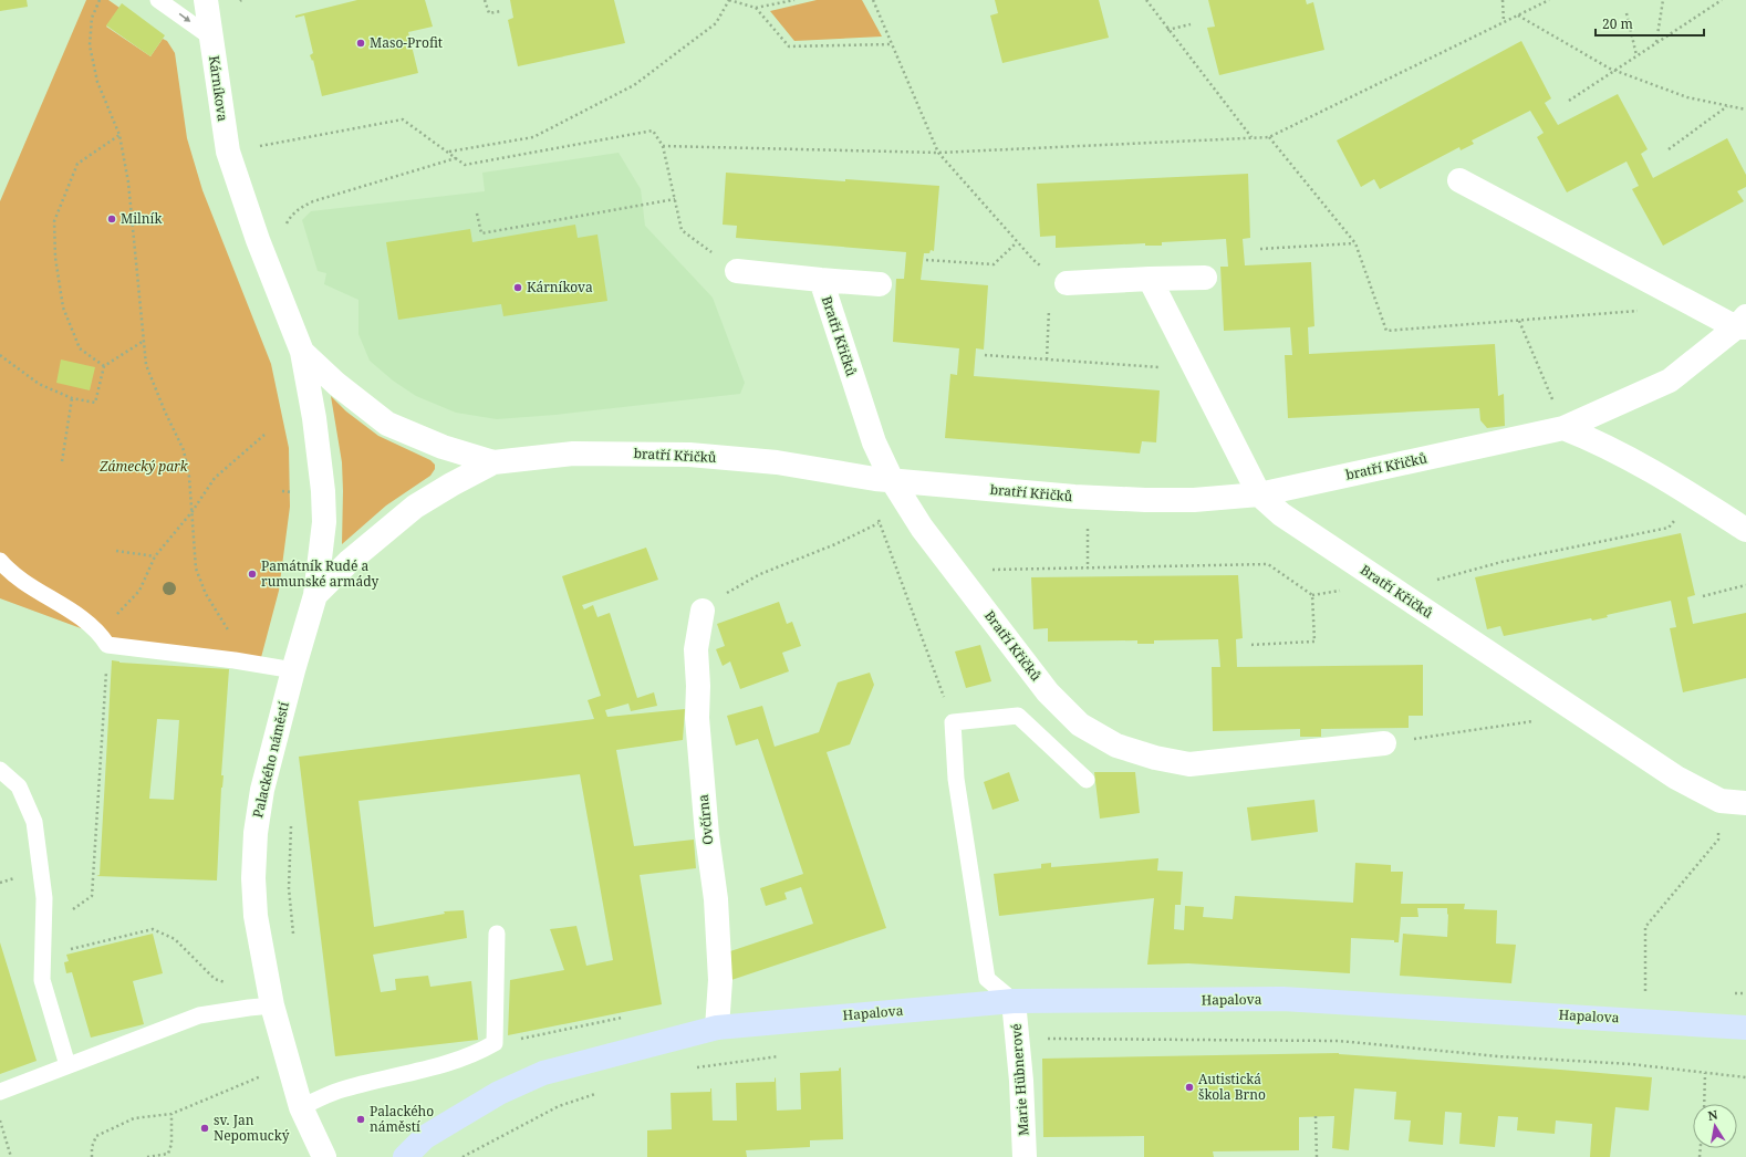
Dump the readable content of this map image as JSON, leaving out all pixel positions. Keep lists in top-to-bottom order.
{
  "streets": {
    "street": [
      "Kárníkova",
      "Bratří Křičků",
      "bratří Křičků",
      "Palackého náměstí",
      "Ovčírna",
      "Hapalova",
      "Marie Hübnerové"
    ]
  },
  "crossings": [
    ["Kárníkova", "bratří Křičků"],
    ["Kárníkova", "Palackého náměstí"],
    ["Bratří Křičků", "bratří Křičků"],
    ["bratří Křičků", "Palackého náměstí"],
    ["Ovčírna", "Hapalova"],
    ["Hapalova", "Marie Hübnerové"]
  ],
  "parks": ["Zámecký park"],
  "places": [
    "Maso-Profit",
    "Milník",
    "Kárníkova",
    "Památník Rudé a rumunské armády",
    "Autistická škola Brno",
    "Palackého náměstí",
    "sv. Jan Nepomucký"
  ],
  "scale_bar": "20 m",
  "north": "top"
}
